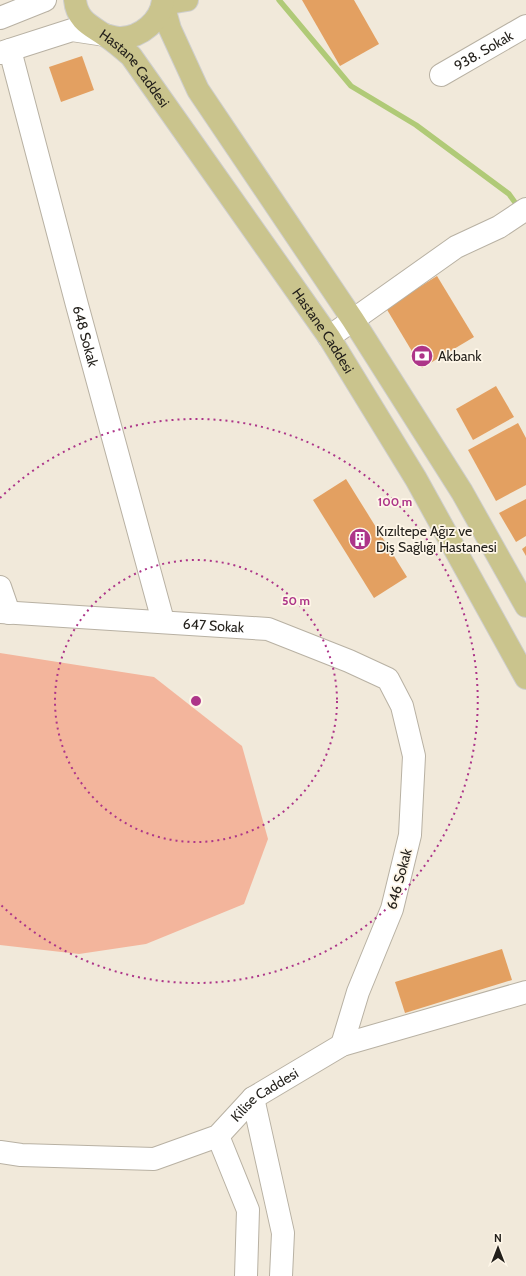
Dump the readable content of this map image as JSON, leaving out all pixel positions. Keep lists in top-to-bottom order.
{
  "streets": {
    "main road": ["Hastane Caddesi"],
    "street": [
      "938. Sokak",
      "648 Sokak",
      "647 Sokak",
      "646 Sokak",
      "Kilise Caddesi"
    ]
  },
  "crossings": [
    ["648 Sokak", "647 Sokak"],
    ["647 Sokak", "646 Sokak"],
    ["646 Sokak", "Kilise Caddesi"]
  ],
  "places": {
    "bank": ["Akbank"],
    "building": ["Kızıltepe Ağız ve Diş Sağlığı Hastanesi"]
  },
  "north": "top",
  "rings": ["100 m", "50 m"]
}
